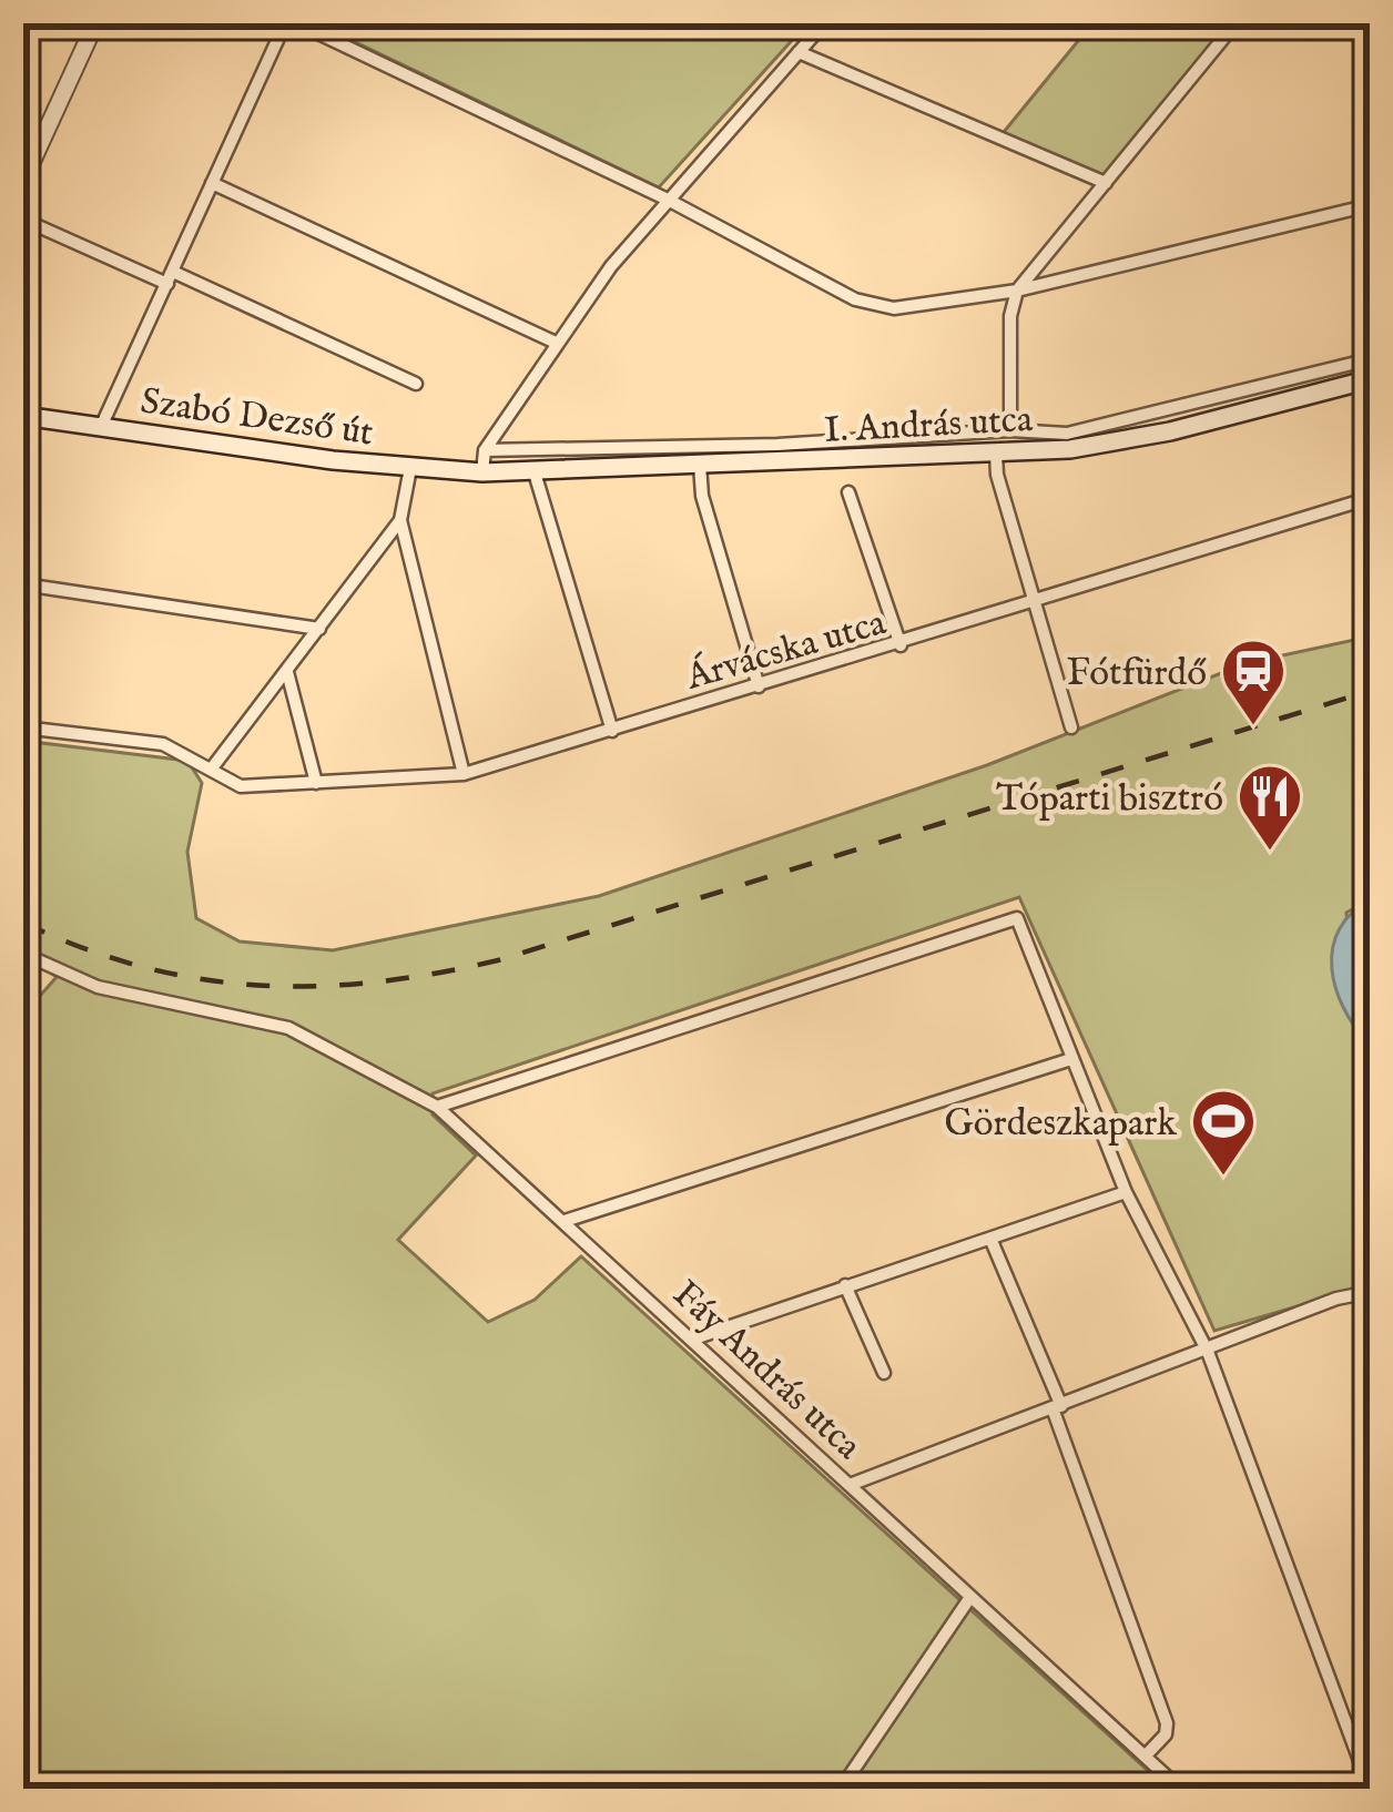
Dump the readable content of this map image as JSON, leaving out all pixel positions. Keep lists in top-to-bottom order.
{
  "streets": {
    "main road": ["Szabó Dezső út", "I. András utca"],
    "street": ["Árvácska utca", "Fáy András utca"]
  },
  "crossings": [
    ["Szabó Dezső út", "I. András utca"]
  ],
  "places": {
    "station": ["Fótfürdő"],
    "restaurant": ["Tóparti bisztró"],
    "sports": ["Gördeszkapark"]
  }
}
